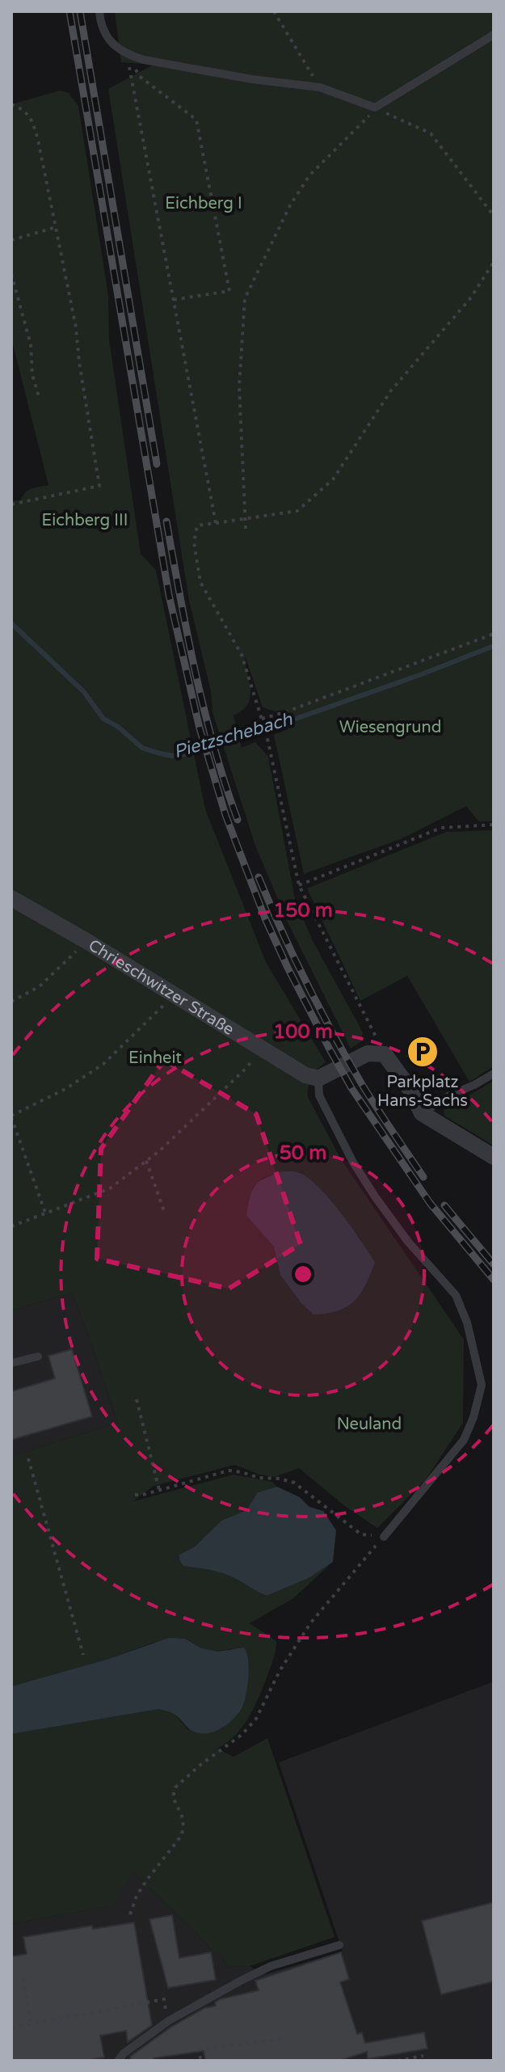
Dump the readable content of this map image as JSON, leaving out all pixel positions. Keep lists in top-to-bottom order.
{
  "streets": {
    "street": ["Chrieschwitzer Straße"]
  },
  "water": ["Pietzschebach"],
  "parks": [
    "Eichberg I",
    "Eichberg III",
    "Wiesengrund",
    "Einheit",
    "Neuland"
  ],
  "places": {
    "parking": ["Parkplatz Hans-Sachs"]
  },
  "rings": ["150 m", "100 m", "50 m"]
}
